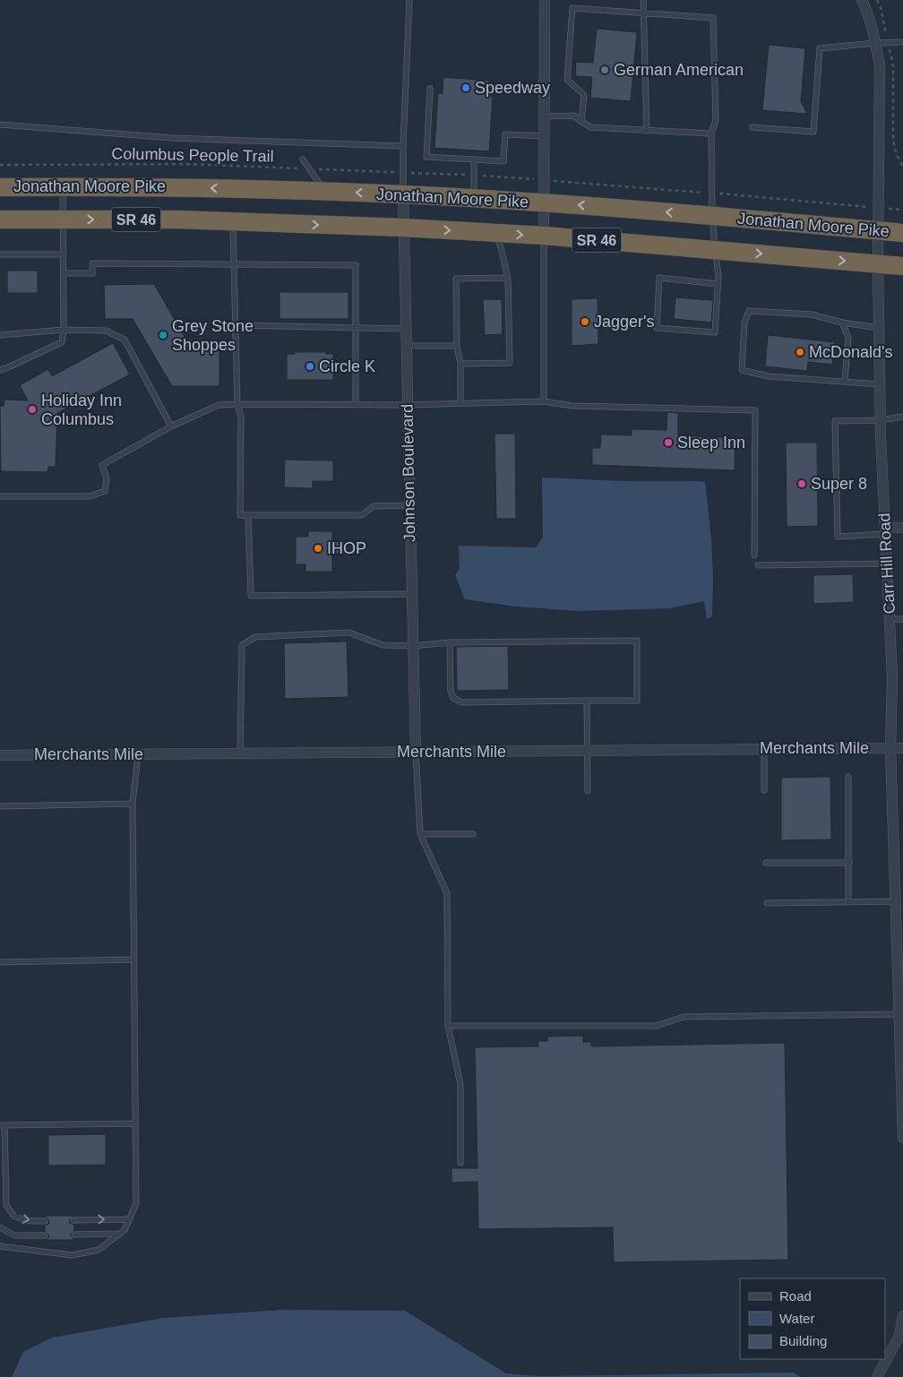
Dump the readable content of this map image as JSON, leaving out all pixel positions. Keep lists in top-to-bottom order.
{
  "streets": {
    "highway": ["Jonathan Moore Pike", "SR 46"],
    "street": ["Johnson Boulevard", "Carr Hill Road", "Merchants Mile"],
    "path": ["Columbus People Trail"]
  },
  "crossings": [
    ["Jonathan Moore Pike", "Johnson Boulevard"],
    ["Jonathan Moore Pike", "Carr Hill Road"],
    ["Johnson Boulevard", "Merchants Mile"],
    ["Carr Hill Road", "Merchants Mile"]
  ],
  "places": [
    "German American",
    "Speedway",
    "Jagger's",
    "Grey Stone Shoppes",
    "McDonald's",
    "Circle K",
    "Holiday Inn Columbus",
    "Sleep Inn",
    "Super 8",
    "IHOP"
  ],
  "legend": ["Road", "Water", "Building"]
}
